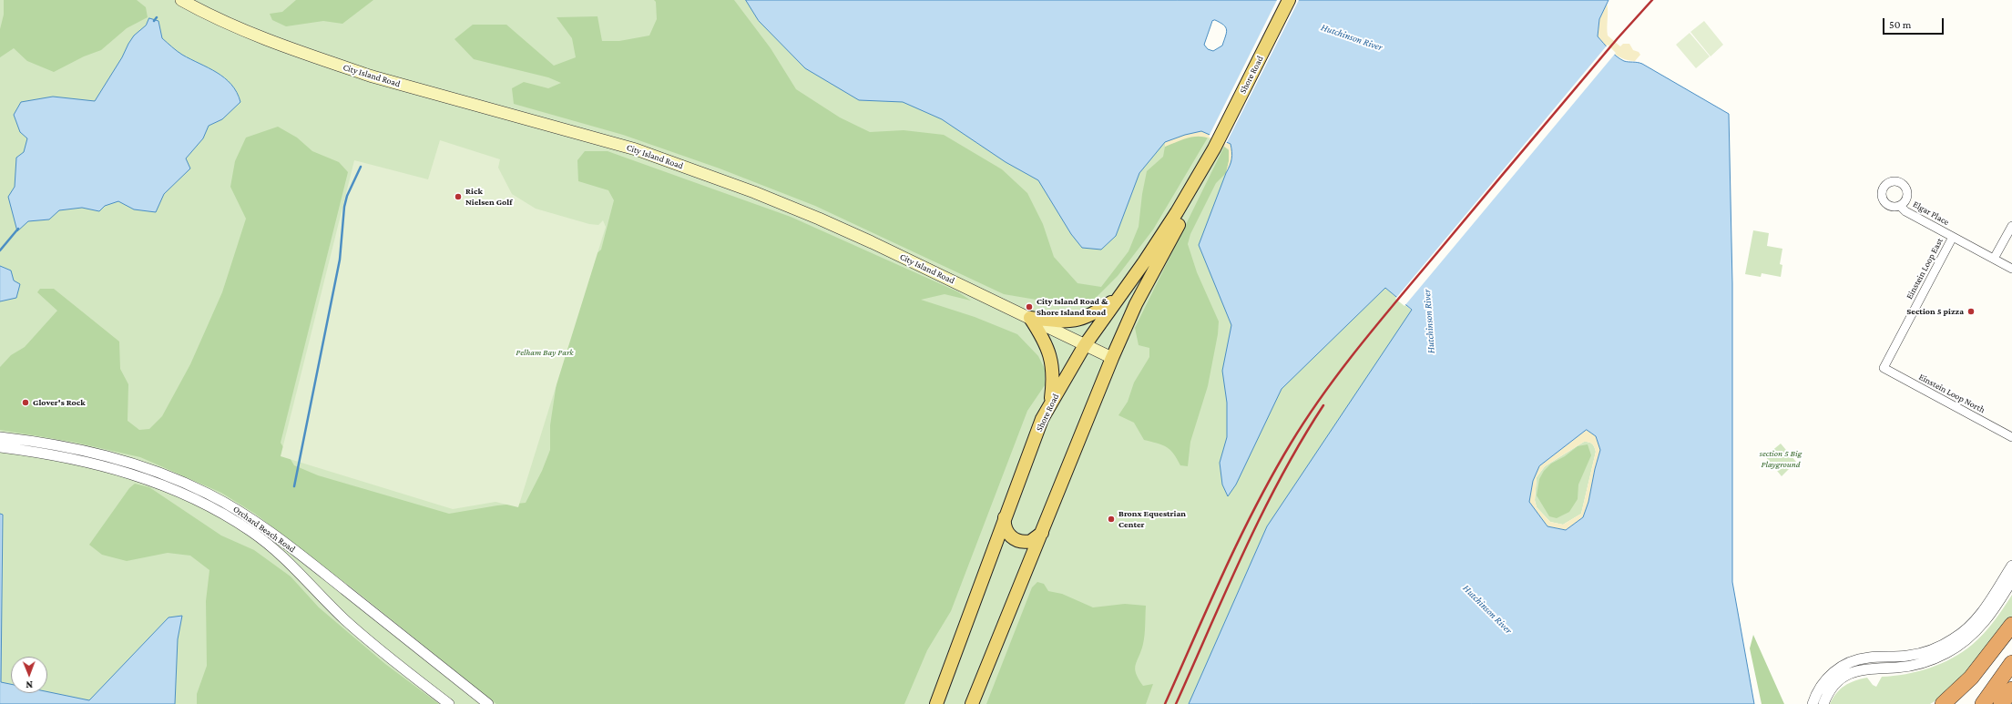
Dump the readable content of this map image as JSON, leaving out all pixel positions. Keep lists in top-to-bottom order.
{
  "streets": {
    "main road": ["Shore Road", "City Island Road"],
    "street": [
      "Elgar Place",
      "Einstein Loop East",
      "Einstein Loop North",
      "Orchard Beach Road"
    ]
  },
  "crossings": [
    ["Shore Road", "City Island Road"],
    ["Elgar Place", "Einstein Loop East"],
    ["Einstein Loop East", "Einstein Loop North"]
  ],
  "water": ["Hutchinson River"],
  "parks": ["Pelham Bay Park", "section 5 Big Playground"],
  "places": [
    "Rick Nielsen Golf",
    "City Island Road & Shore Island Road",
    "Section 5 pizza",
    "Glover's Rock",
    "Bronx Equestrian Center"
  ],
  "scale_bar": "50 m",
  "north": "bottom"
}
